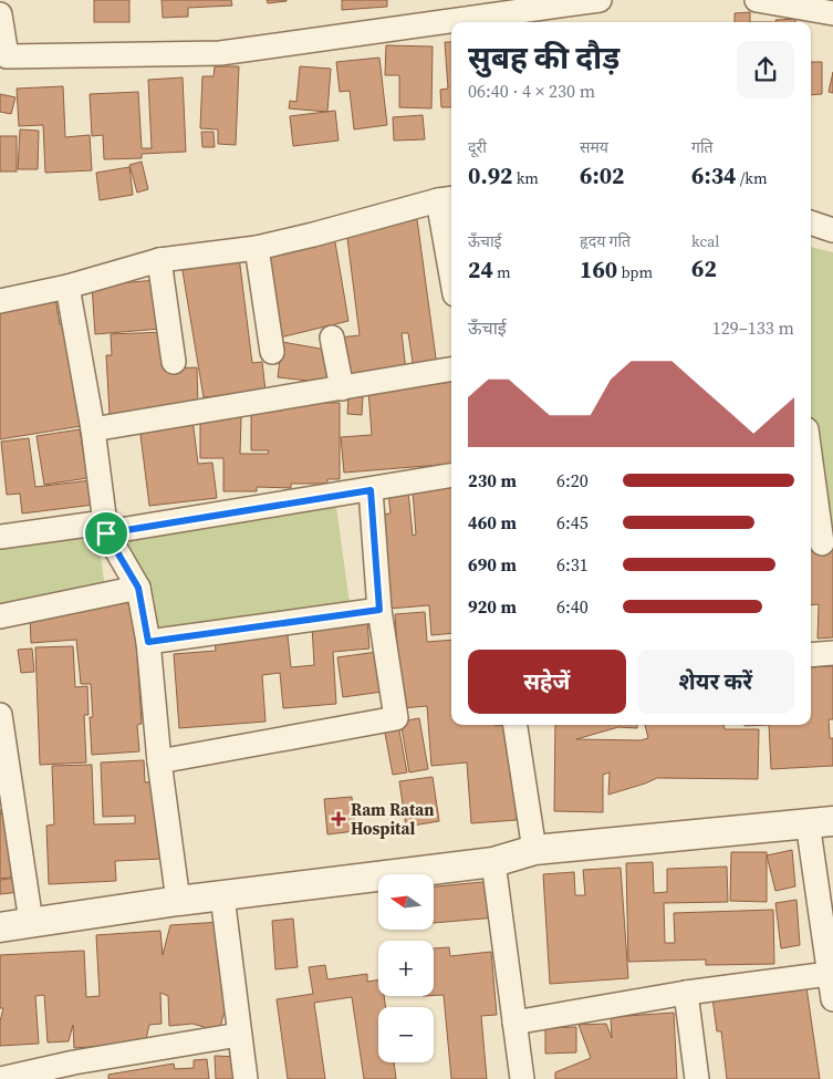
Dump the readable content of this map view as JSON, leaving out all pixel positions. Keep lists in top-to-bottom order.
{
  "places": {
    "health": ["Ram Ratan Hospital"]
  },
  "north": "left",
  "page": {
    "heading": ["सुबह की दौड़", "06:40 · 4 × 230 m"],
    "stats": [
      ["दूरी", "0.92 km"],
      ["समय", "6:02"],
      ["गति", "6:34 /km"],
      ["ऊँचाई", "24 m"],
      ["हृदय गति", "160 bpm"],
      ["kcal", "62"]
    ],
    "chart": ["ऊँचाई", "129–133 m"],
    "list": [
      {
        "name": "230 m",
        "note": "6:20"
      },
      {
        "name": "460 m",
        "note": "6:45"
      },
      {
        "name": "690 m",
        "note": "6:31"
      },
      {
        "name": "920 m",
        "note": "6:40"
      }
    ],
    "buttons": ["सहेजें", "शेयर करें"],
    "map_buttons": ["+", "−"]
  }
}
